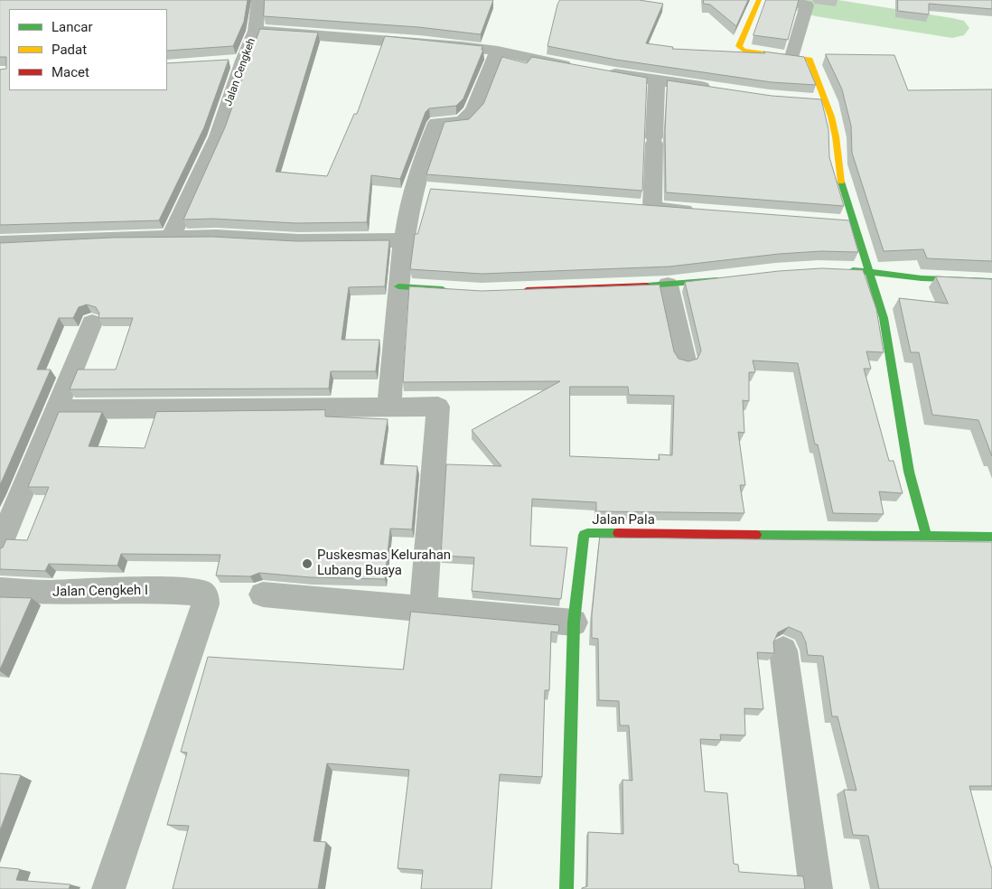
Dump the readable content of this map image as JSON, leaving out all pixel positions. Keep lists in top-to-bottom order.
{
  "streets": {
    "street": ["Jalan Cengkeh", "Jalan Pala", "Jalan Cengkeh I"]
  },
  "places": ["Puskesmas Kelurahan Lubang Buaya"],
  "legend": ["Lancar", "Padat", "Macet"]
}
